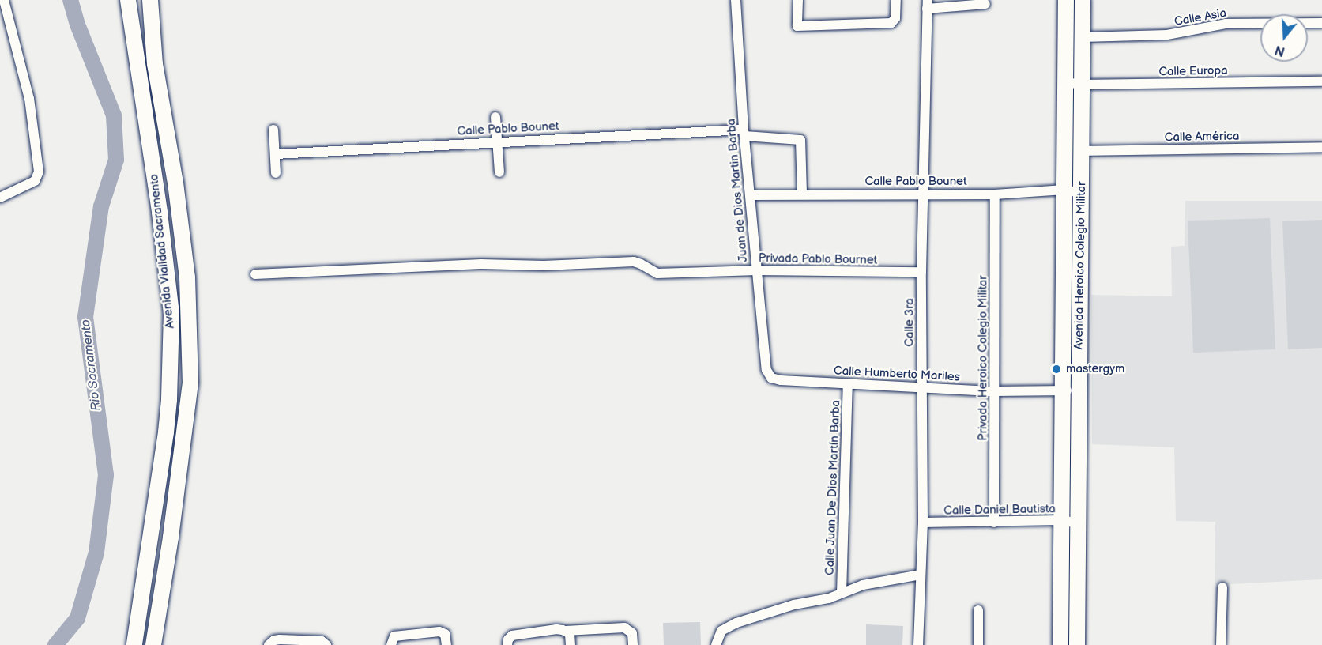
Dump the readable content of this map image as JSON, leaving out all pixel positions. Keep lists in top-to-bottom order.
{
  "streets": {
    "main road": ["Avenida Vialidad Sacramento", "Avenida Heroico Colegio Militar"],
    "street": [
      "Calle Asia",
      "Calle Europa",
      "Calle Pablo Bounet",
      "Calle América",
      "Juan de Dios Martin Barba",
      "Privada Pablo Bournet",
      "Calle 3ra",
      "Privada Heroico Colegio Militar",
      "Calle Humberto Mariles",
      "Calle Juan De Dios Martín Barba",
      "Calle Daniel Bautista"
    ]
  },
  "crossings": [
    ["Calle Asia", "Avenida Heroico Colegio Militar"],
    ["Calle Europa", "Avenida Heroico Colegio Militar"],
    ["Calle Pablo Bounet", "Juan de Dios Martin Barba"],
    ["Calle Pablo Bounet", "Avenida Heroico Colegio Militar"],
    ["Calle Pablo Bounet", "Calle 3ra"],
    ["Calle Pablo Bounet", "Privada Heroico Colegio Militar"],
    ["Calle América", "Avenida Heroico Colegio Militar"],
    ["Juan de Dios Martin Barba", "Privada Pablo Bournet"],
    ["Juan de Dios Martin Barba", "Calle Humberto Mariles"],
    ["Privada Pablo Bournet", "Calle 3ra"],
    ["Avenida Heroico Colegio Militar", "Calle Humberto Mariles"],
    ["Avenida Heroico Colegio Militar", "Calle Daniel Bautista"],
    ["Calle 3ra", "Calle Humberto Mariles"],
    ["Calle 3ra", "Calle Daniel Bautista"],
    ["Privada Heroico Colegio Militar", "Calle Humberto Mariles"],
    ["Privada Heroico Colegio Militar", "Calle Daniel Bautista"],
    ["Calle Humberto Mariles", "Calle Juan De Dios Martín Barba"]
  ],
  "water": ["Rio Sacramento"],
  "places": ["mastergym"],
  "north": "bottom"
}
